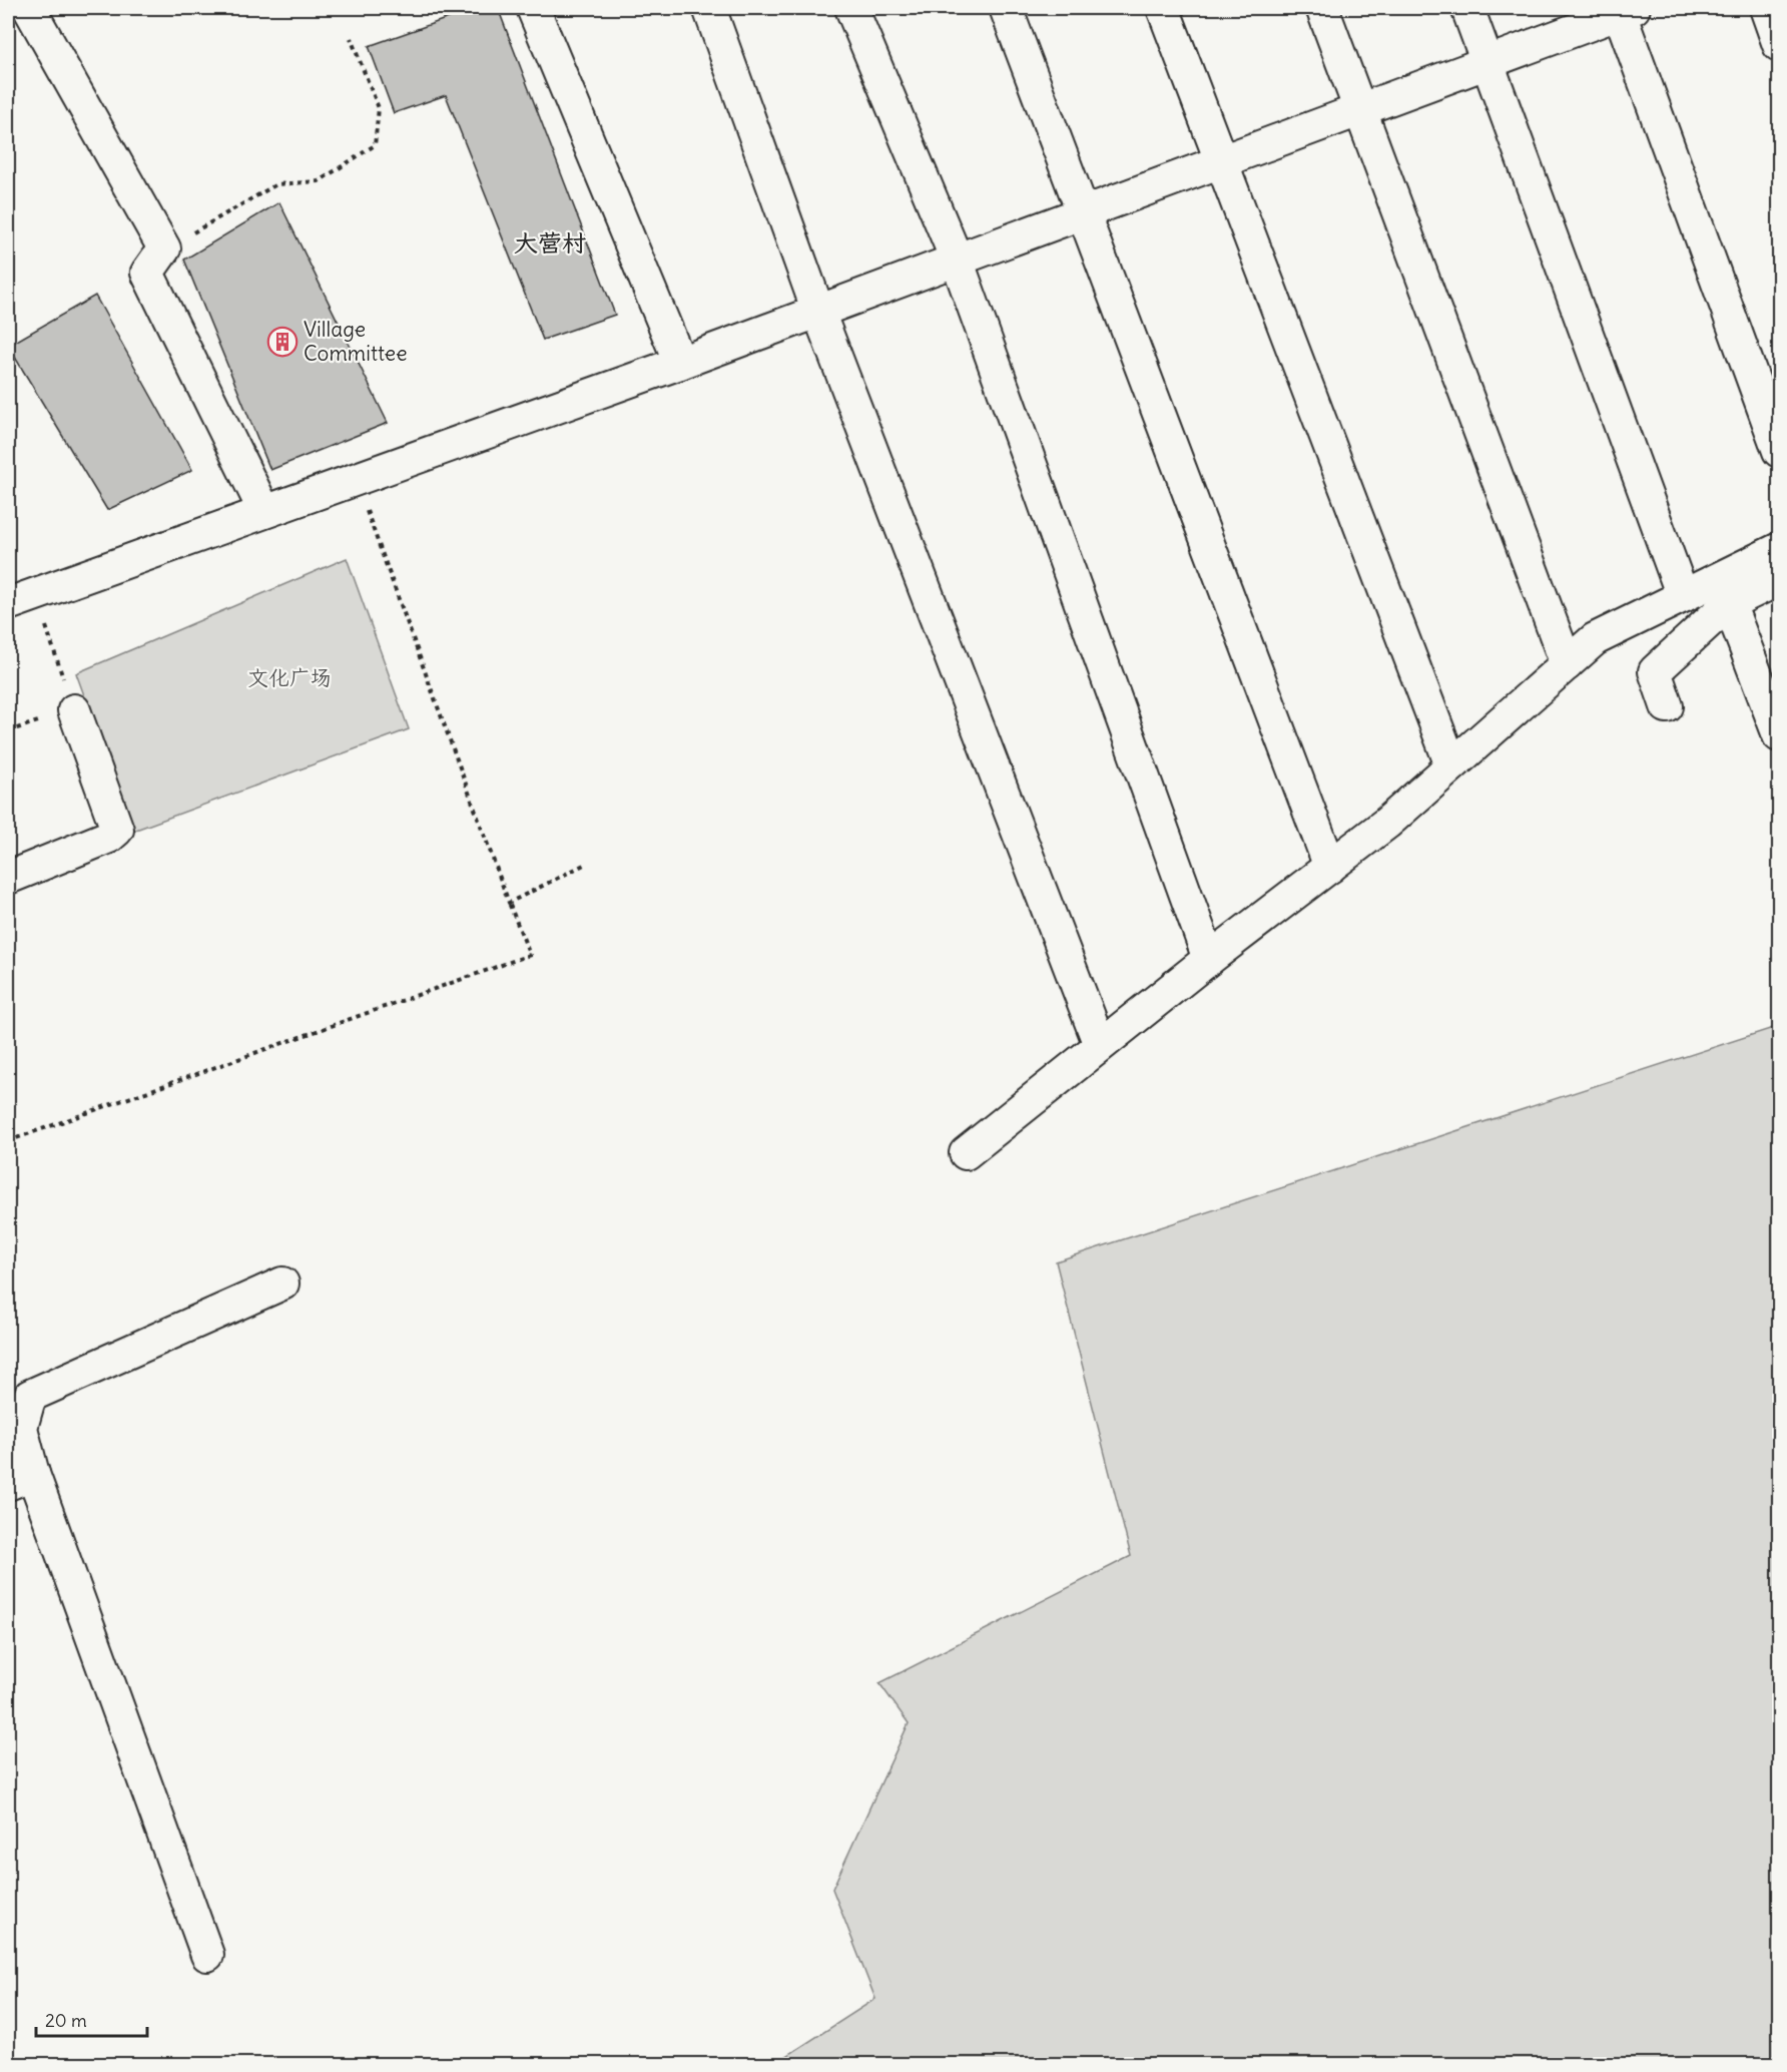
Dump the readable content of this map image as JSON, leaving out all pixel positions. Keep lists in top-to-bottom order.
{
  "districts": ["大营村"],
  "parks": ["文化广场"],
  "places": {
    "building": ["Village Committee"]
  },
  "scale_bar": "20 m"
}
